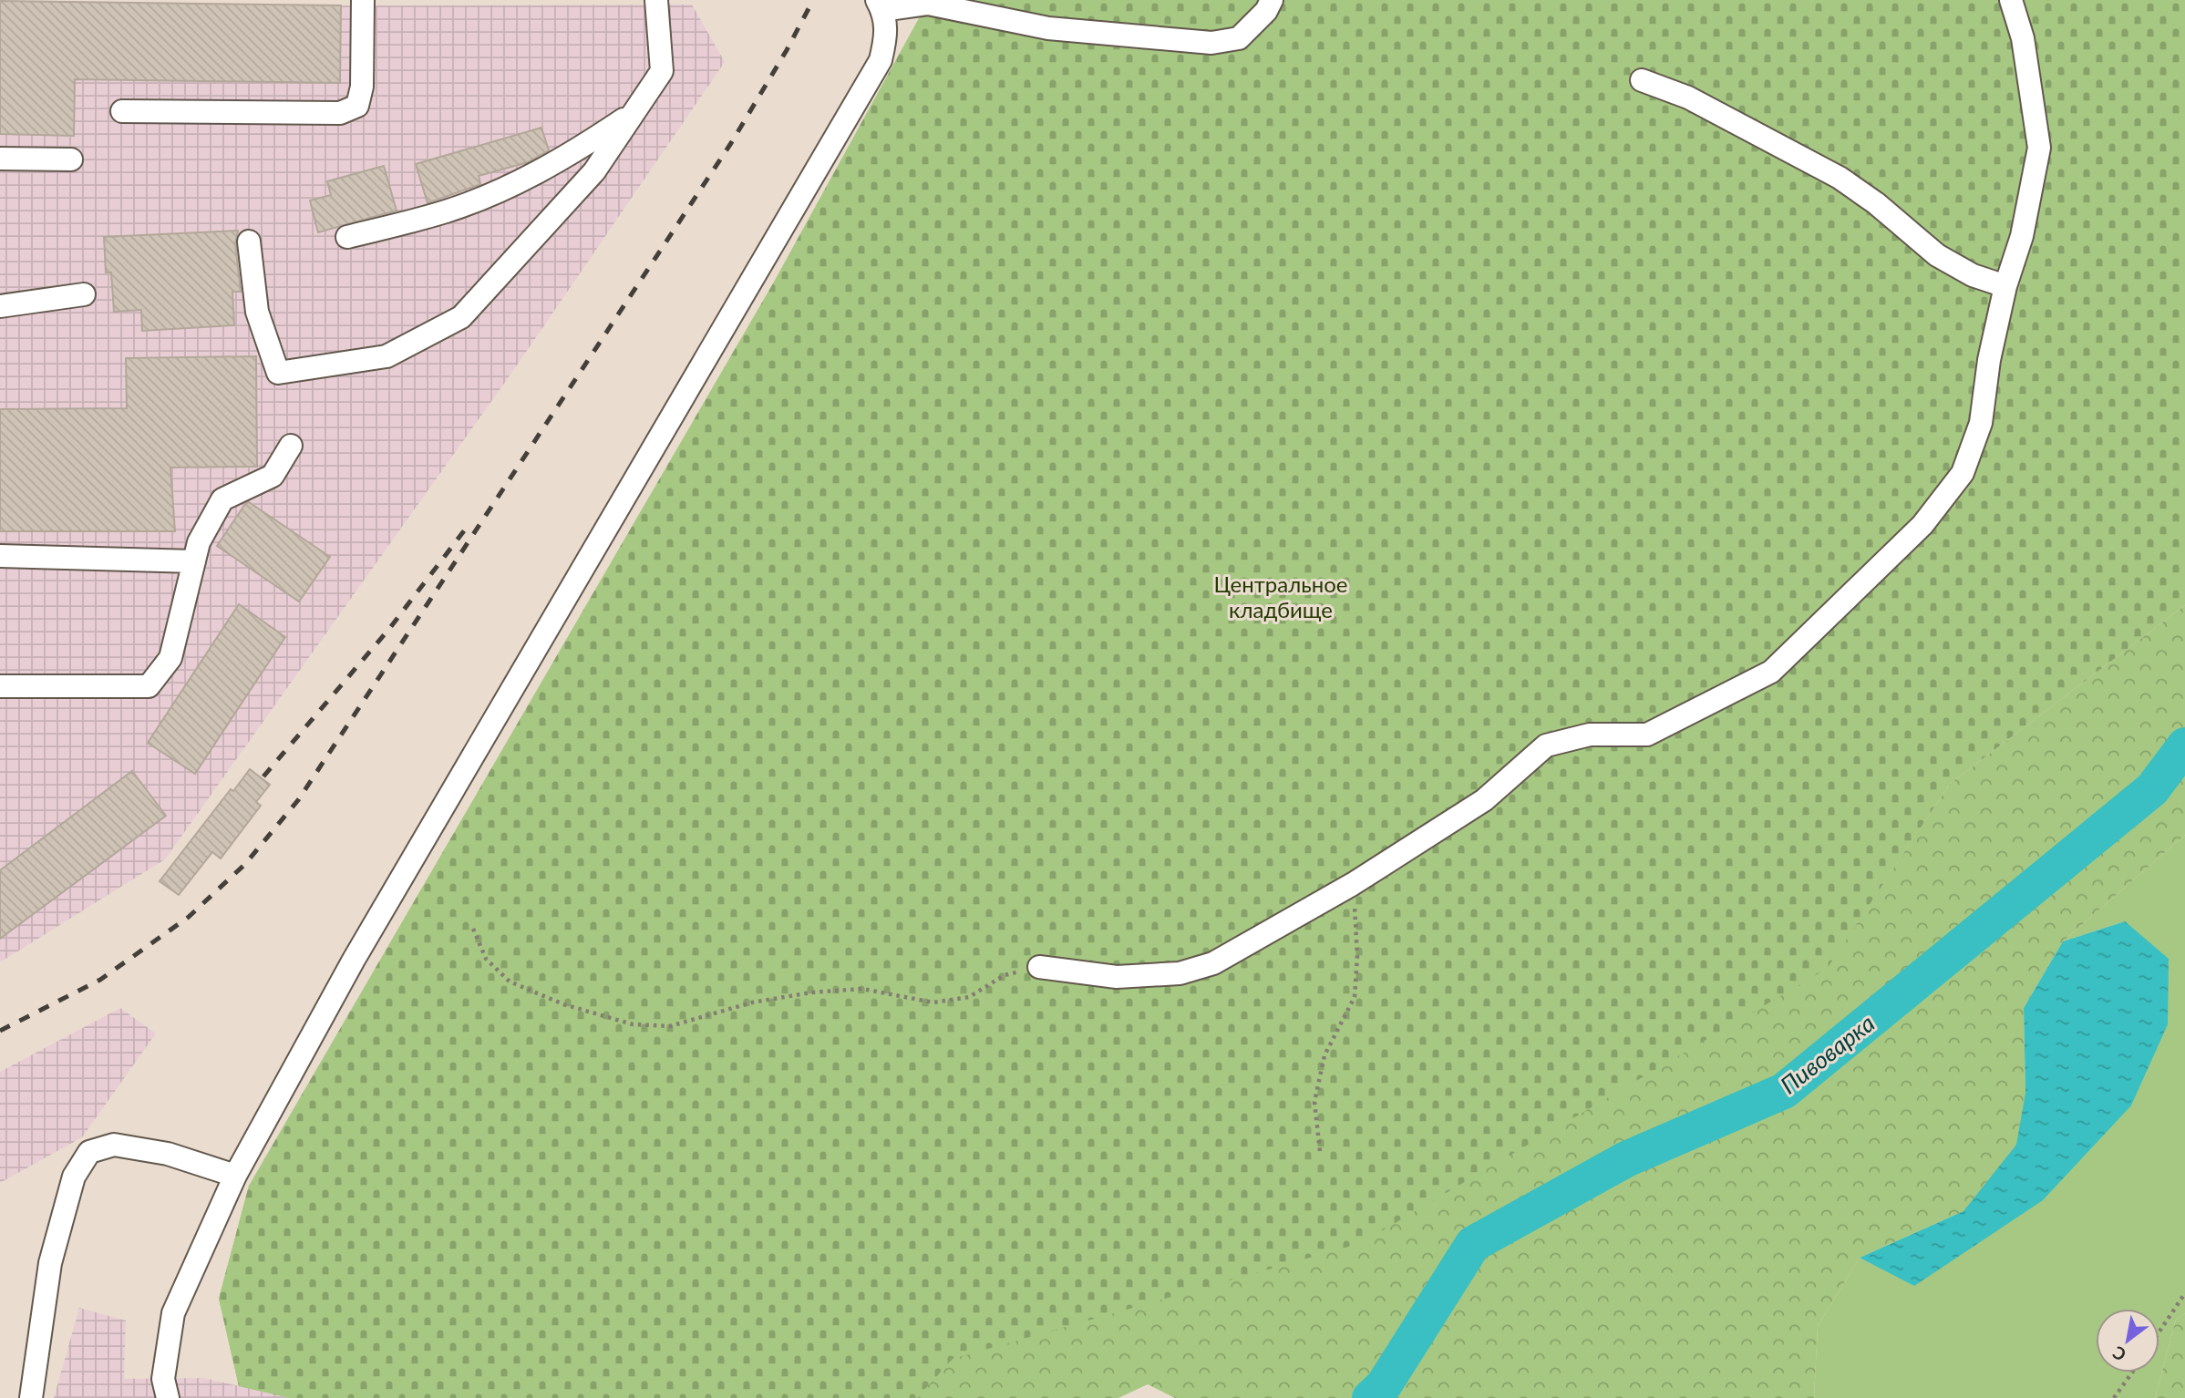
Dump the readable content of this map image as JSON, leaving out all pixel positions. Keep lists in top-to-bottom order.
{
  "water": ["Пивоварка"],
  "parks": ["Центральное кладбище"],
  "north": "bottom left"
}
